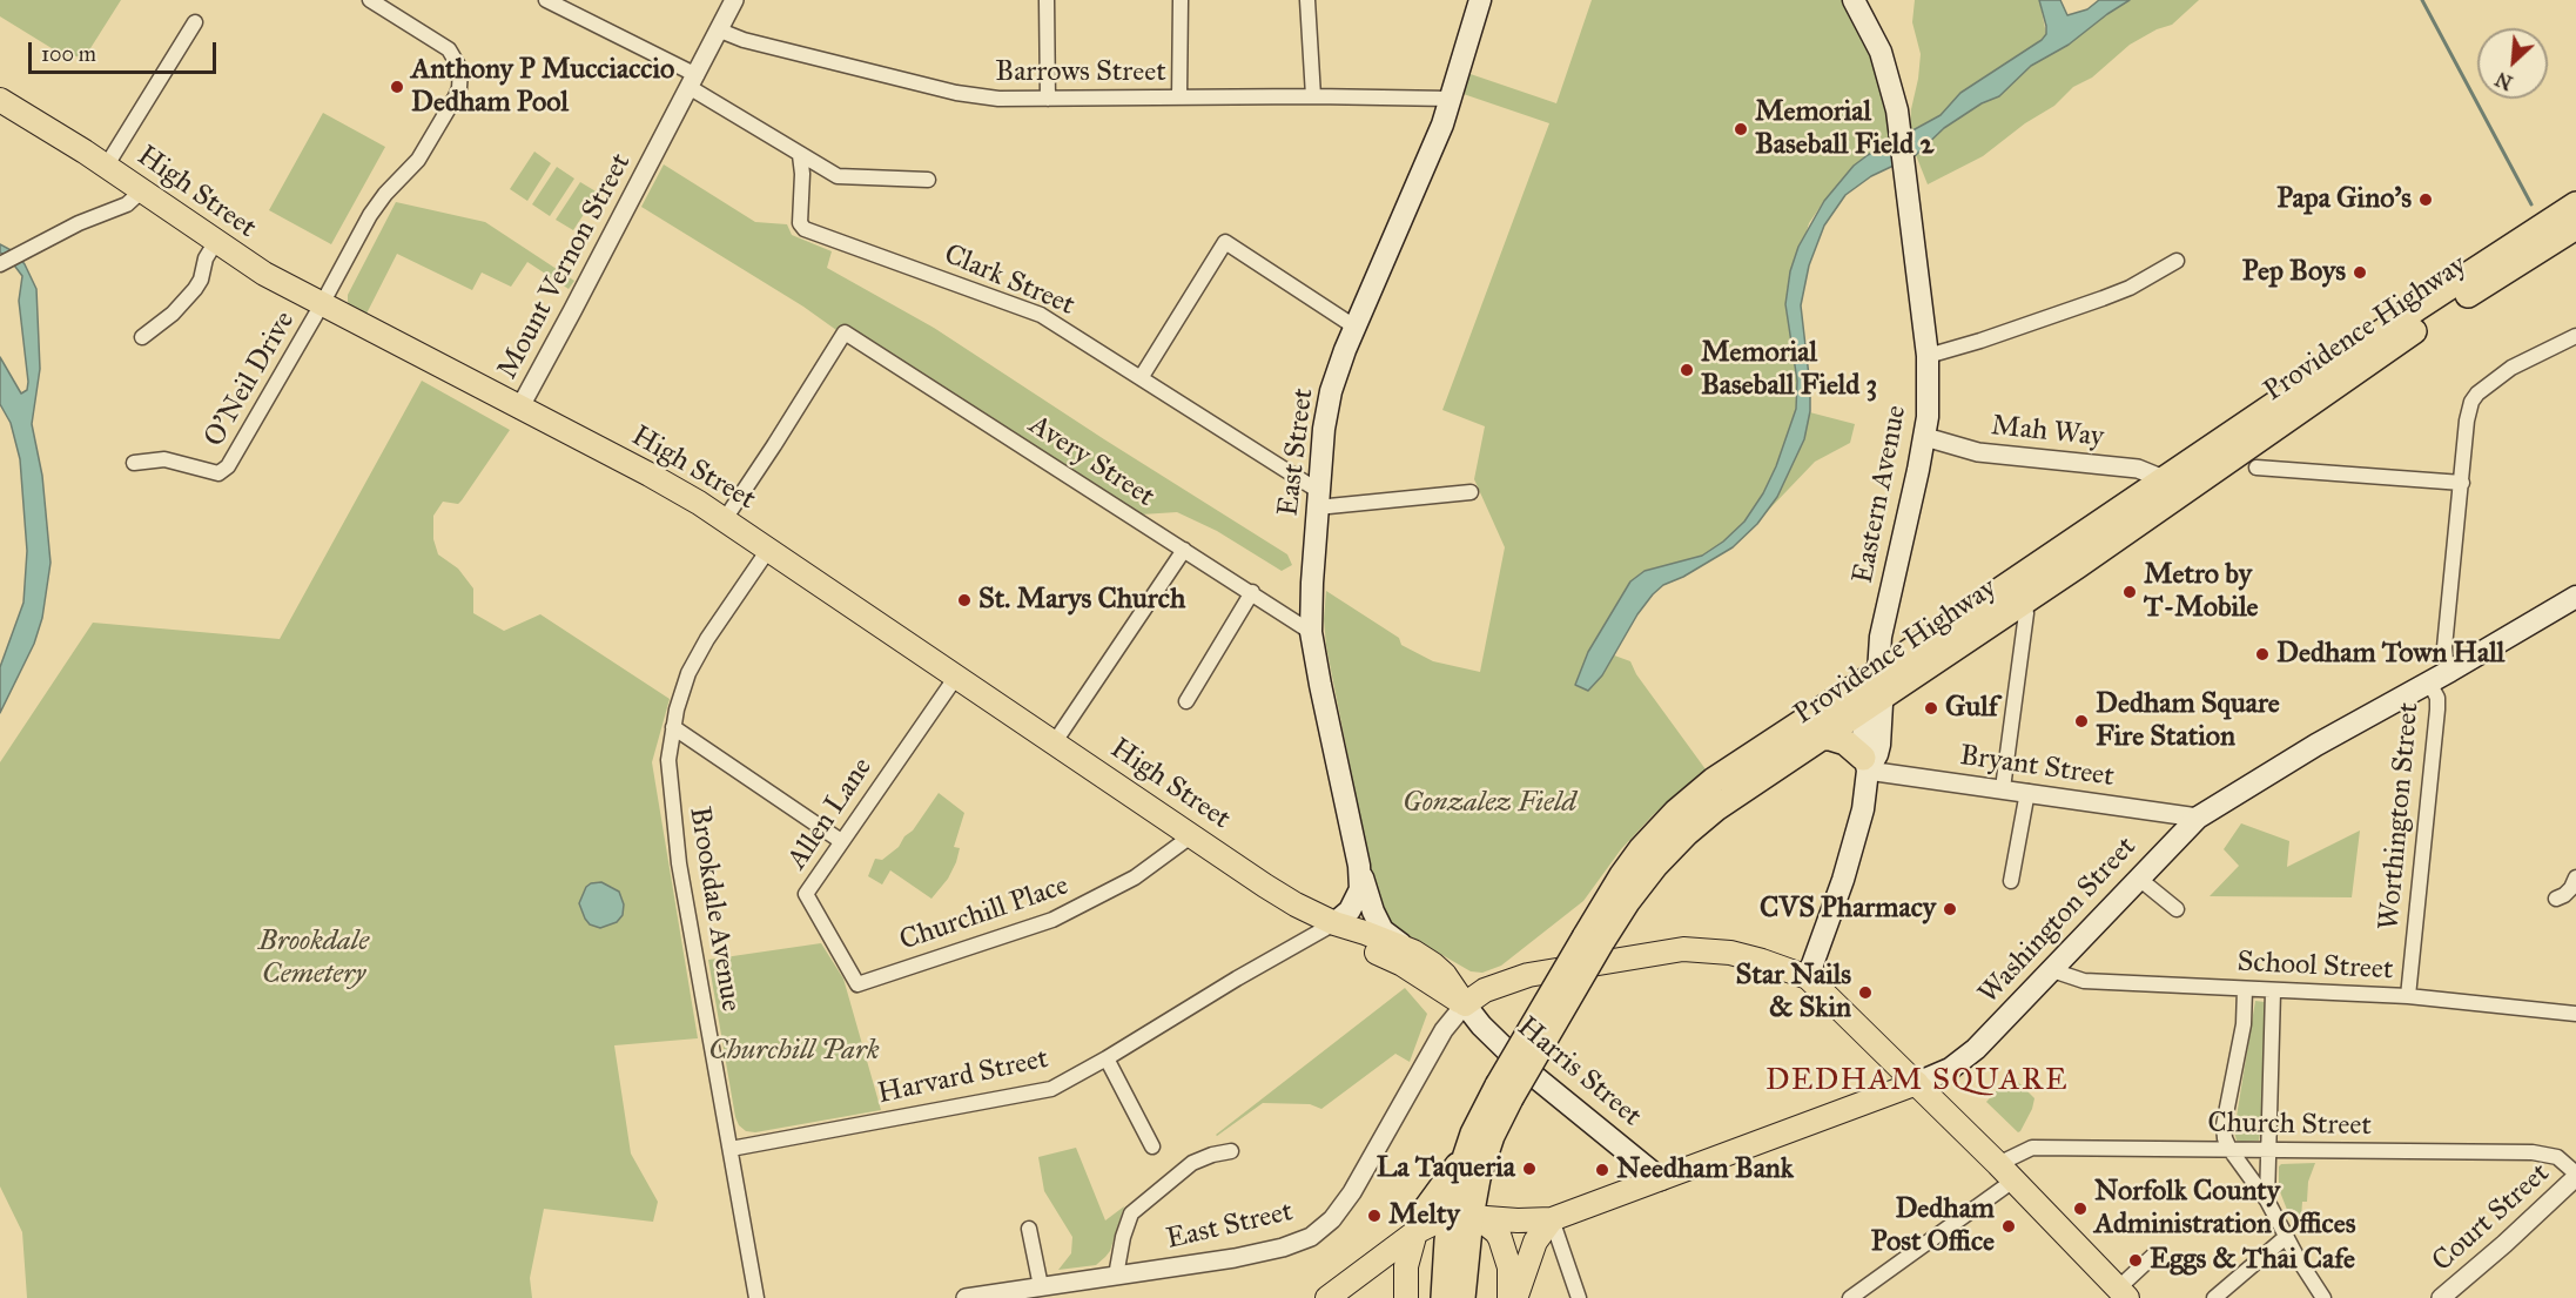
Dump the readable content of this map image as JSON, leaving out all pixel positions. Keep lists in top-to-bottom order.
{
  "streets": {
    "highway": ["Providence Highway"],
    "main road": [
      "High Street",
      "East Street",
      "Eastern Avenue",
      "Washington Street",
      "Harris Street"
    ],
    "street": [
      "Barrows Street",
      "Mount Vernon Street",
      "Clark Street",
      "O'Neil Drive",
      "Mah Way",
      "Avery Street",
      "Bryant Street",
      "Allen Lane",
      "Worthington Street",
      "Brookdale Avenue",
      "Churchill Place",
      "School Street",
      "Harvard Street",
      "Church Street",
      "Court Street"
    ]
  },
  "crossings": [
    ["Barrows Street", "Mount Vernon Street"],
    ["Barrows Street", "East Street"],
    ["High Street", "Mount Vernon Street"],
    ["High Street", "O'Neil Drive"],
    ["High Street", "East Street"],
    ["High Street", "Avery Street"],
    ["High Street", "Allen Lane"],
    ["High Street", "Brookdale Avenue"],
    ["High Street", "Churchill Place"],
    ["High Street", "Harris Street"],
    ["High Street", "Harvard Street"],
    ["Clark Street", "East Street"],
    ["Providence Highway", "Mah Way"],
    ["Providence Highway", "Eastern Avenue"],
    ["Providence Highway", "Washington Street"],
    ["Mah Way", "Eastern Avenue"],
    ["East Street", "Avery Street"],
    ["East Street", "Harris Street"],
    ["East Street", "Harvard Street"],
    ["Eastern Avenue", "Bryant Street"],
    ["Bryant Street", "Washington Street"],
    ["Allen Lane", "Churchill Place"],
    ["Worthington Street", "Washington Street"],
    ["Worthington Street", "School Street"],
    ["Brookdale Avenue", "Harvard Street"],
    ["Washington Street", "School Street"],
    ["Washington Street", "Harris Street"],
    ["Church Street", "Court Street"]
  ],
  "districts": ["DEDHAM SQUARE"],
  "parks": ["Gonzalez Field", "Brookdale Cemetery", "Churchill Park"],
  "places": [
    "Anthony P Mucciaccio Dedham Pool",
    "Memorial Baseball Field 2",
    "Papa Gino's",
    "Pep Boys",
    "Memorial Baseball Field 3",
    "Metro by T-Mobile",
    "St. Marys Church",
    "Dedham Town Hall",
    "Gulf",
    "Dedham Square Fire Station",
    "CVS Pharmacy",
    "Star Nails & Skin",
    "La Taqueria",
    "Needham Bank",
    "Norfolk County Administration Offices",
    "Melty",
    "Dedham Post Office",
    "Eggs & Thai Cafe"
  ],
  "scale_bar": "100 m",
  "north": "bottom left"
}
